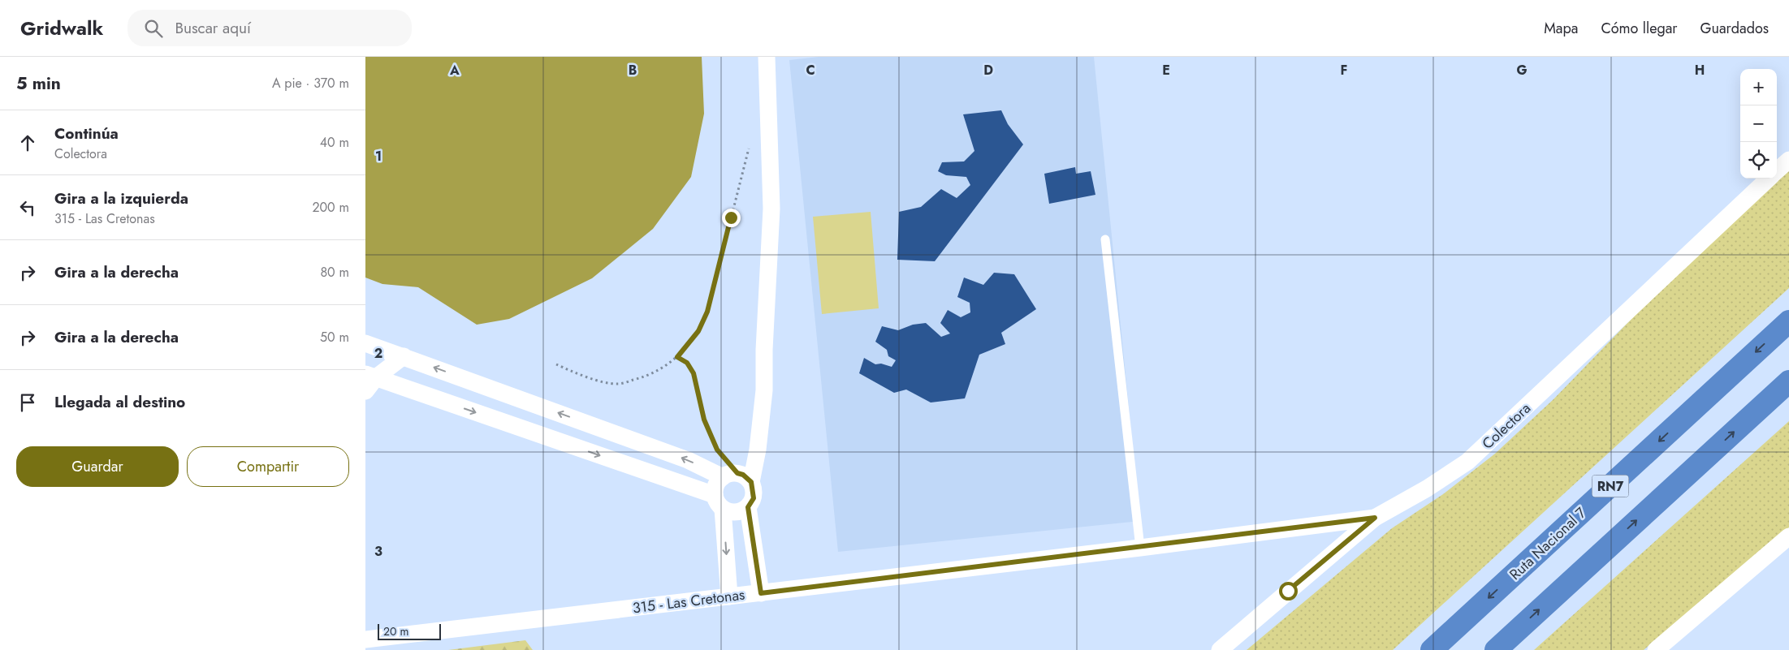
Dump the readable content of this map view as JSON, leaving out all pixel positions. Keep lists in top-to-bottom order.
{
  "streets": {
    "highway": ["RN7", "Ruta Nacional 7"],
    "street": ["Colectora", "315 - Las Cretonas"]
  },
  "crossings": [
    ["Colectora", "315 - Las Cretonas"]
  ],
  "scale_bar": "20 m",
  "page": {
    "header": "Gridwalk",
    "search": "Buscar aquí",
    "nav": ["Mapa", "Cómo llegar", "Guardados"],
    "heading": ["5 min", "A pie · 370 m"],
    "map_buttons": ["+", "−"],
    "list": [
      ["Continúa", "Colectora", "40 m"],
      ["Gira a la izquierda", "315 - Las Cretonas", "200 m"],
      ["Gira a la derecha", "80 m"],
      ["Gira a la derecha", "50 m"],
      "Llegada al destino"
    ],
    "buttons": ["Guardar", "Compartir"],
    "scale": "20 m"
  },
  "grid": {
    "columns": [
      "A",
      "B",
      "C",
      "D",
      "E",
      "F",
      "G",
      "H"
    ],
    "rows": ["1", "2", "3"]
  }
}
